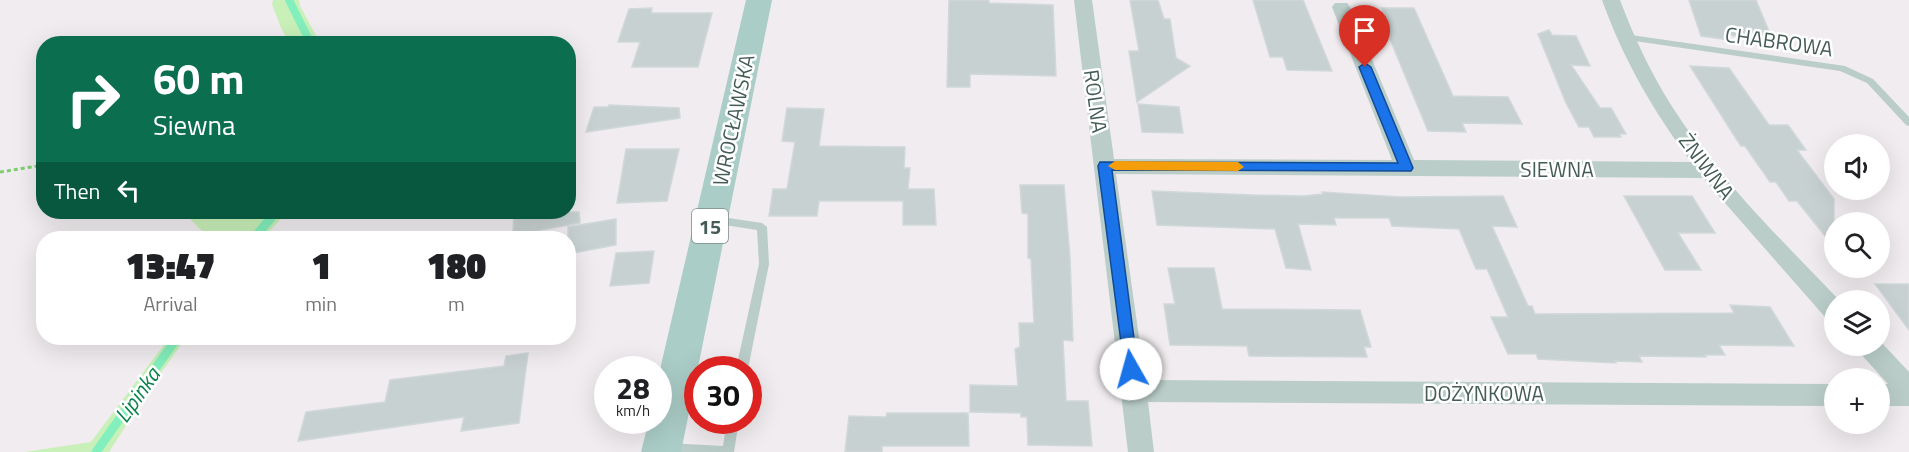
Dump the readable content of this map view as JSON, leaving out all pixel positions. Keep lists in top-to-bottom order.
{
  "streets": {
    "main road": ["WROCŁAWSKA", "15"],
    "street": [
      "ROLNA",
      "ŻNIWNA",
      "SIEWNA",
      "DOŻYNKOWA"
    ],
    "lane": ["CHABROWA"]
  },
  "crossings": [
    ["CHABROWA", "ŻNIWNA"],
    ["ROLNA", "SIEWNA"],
    ["ROLNA", "DOŻYNKOWA"],
    ["ŻNIWNA", "SIEWNA"]
  ],
  "water": ["Lipinka"],
  "page": {
    "turn": ["60 m", "Siewna"],
    "map_buttons": "+",
    "then": "Then",
    "eta": [
      "13:47",
      "Arrival",
      "1",
      "min",
      "180",
      "m"
    ],
    "speed": "28 km/h",
    "limit": "30"
  }
}
